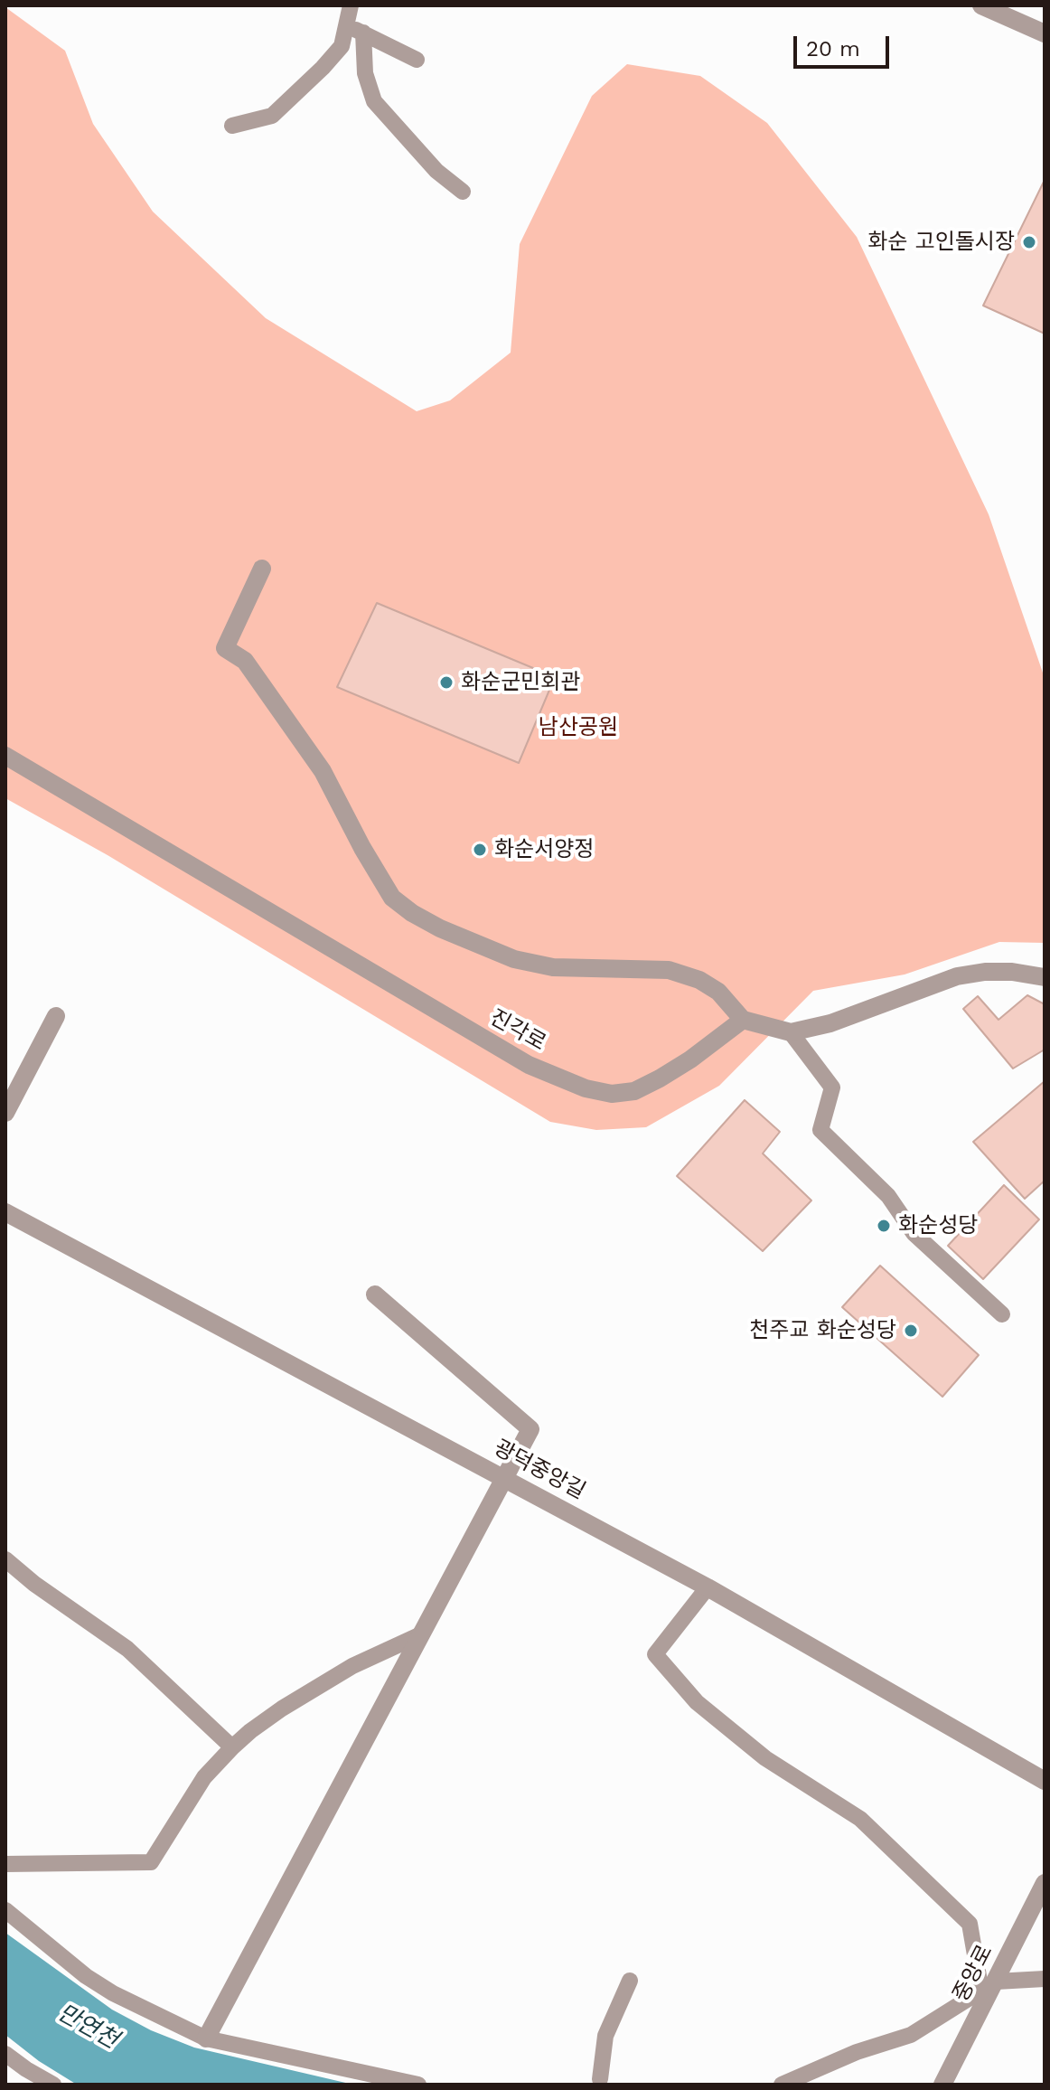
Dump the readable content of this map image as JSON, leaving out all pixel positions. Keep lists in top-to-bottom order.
{
  "streets": {
    "street": ["진각로", "광덕중앙길", "중앙로"]
  },
  "water": ["만연천"],
  "parks": ["남산공원"],
  "places": [
    "화순 고인돌시장",
    "화순군민회관",
    "화순서양정",
    "화순성당",
    "천주교 화순성당"
  ],
  "scale_bar": "20 m"
}
